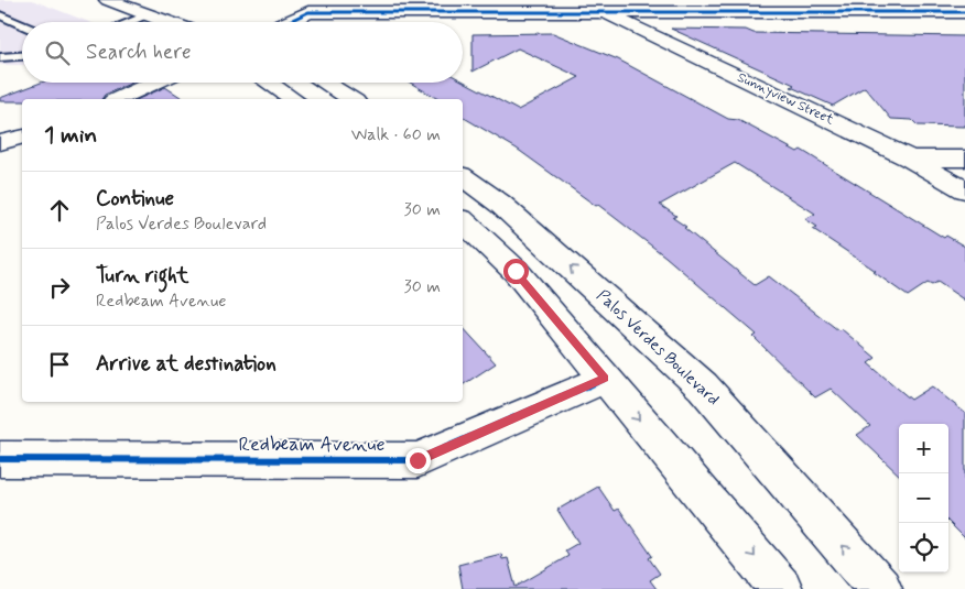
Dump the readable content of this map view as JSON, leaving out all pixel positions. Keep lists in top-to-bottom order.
{
  "streets": {
    "street": ["Sunnyview Street", "Palos Verdes Boulevard", "Redbeam Avenue"]
  },
  "page": {
    "search": "Search here",
    "heading": ["1 min", "Walk · 60 m"],
    "list": [
      ["Continue", "Palos Verdes Boulevard", "30 m"],
      ["Turn right", "Redbeam Avenue", "30 m"],
      "Arrive at destination"
    ],
    "map_buttons": ["+", "−"]
  }
}
